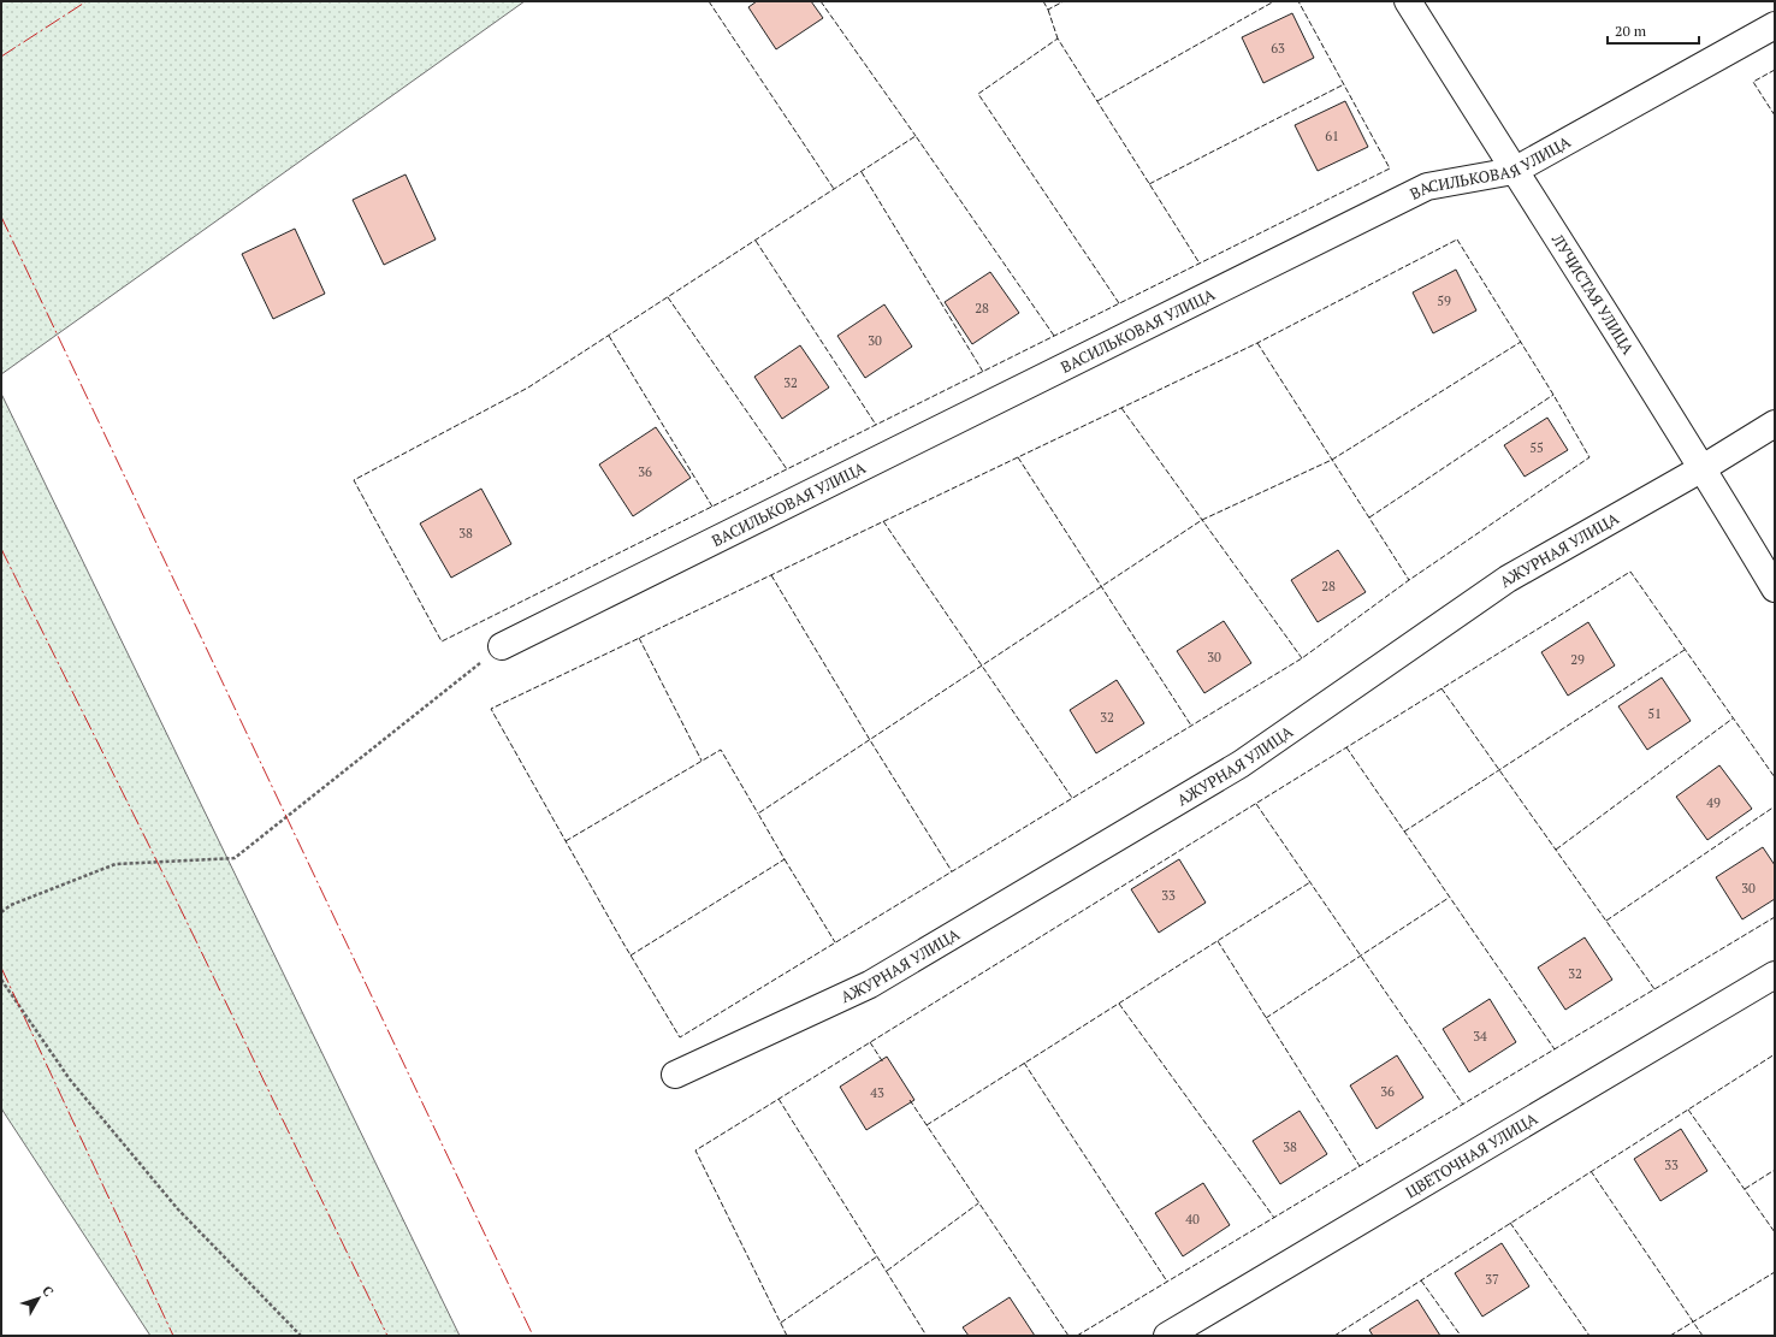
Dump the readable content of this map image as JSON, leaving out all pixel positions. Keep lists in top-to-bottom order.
{
  "streets": {
    "street": [
      "ВАСИЛЬКОВАЯ УЛИЦА",
      "ЛУЧИСТАЯ УЛИЦА",
      "АЖУРНАЯ УЛИЦА",
      "ЦВЕТОЧНАЯ УЛИЦА"
    ]
  },
  "crossings": [
    ["ВАСИЛЬКОВАЯ УЛИЦА", "ЛУЧИСТАЯ УЛИЦА"],
    ["ЛУЧИСТАЯ УЛИЦА", "АЖУРНАЯ УЛИЦА"]
  ],
  "house_numbers": [
    "63",
    "61",
    "59",
    "28",
    "30",
    "32",
    "55",
    "36",
    "38",
    "28",
    "30",
    "29",
    "51",
    "32",
    "49",
    "30",
    "33",
    "32",
    "34",
    "36",
    "43",
    "38",
    "33",
    "40",
    "37"
  ],
  "scale_bar": "20 m",
  "north": "top right"
}
